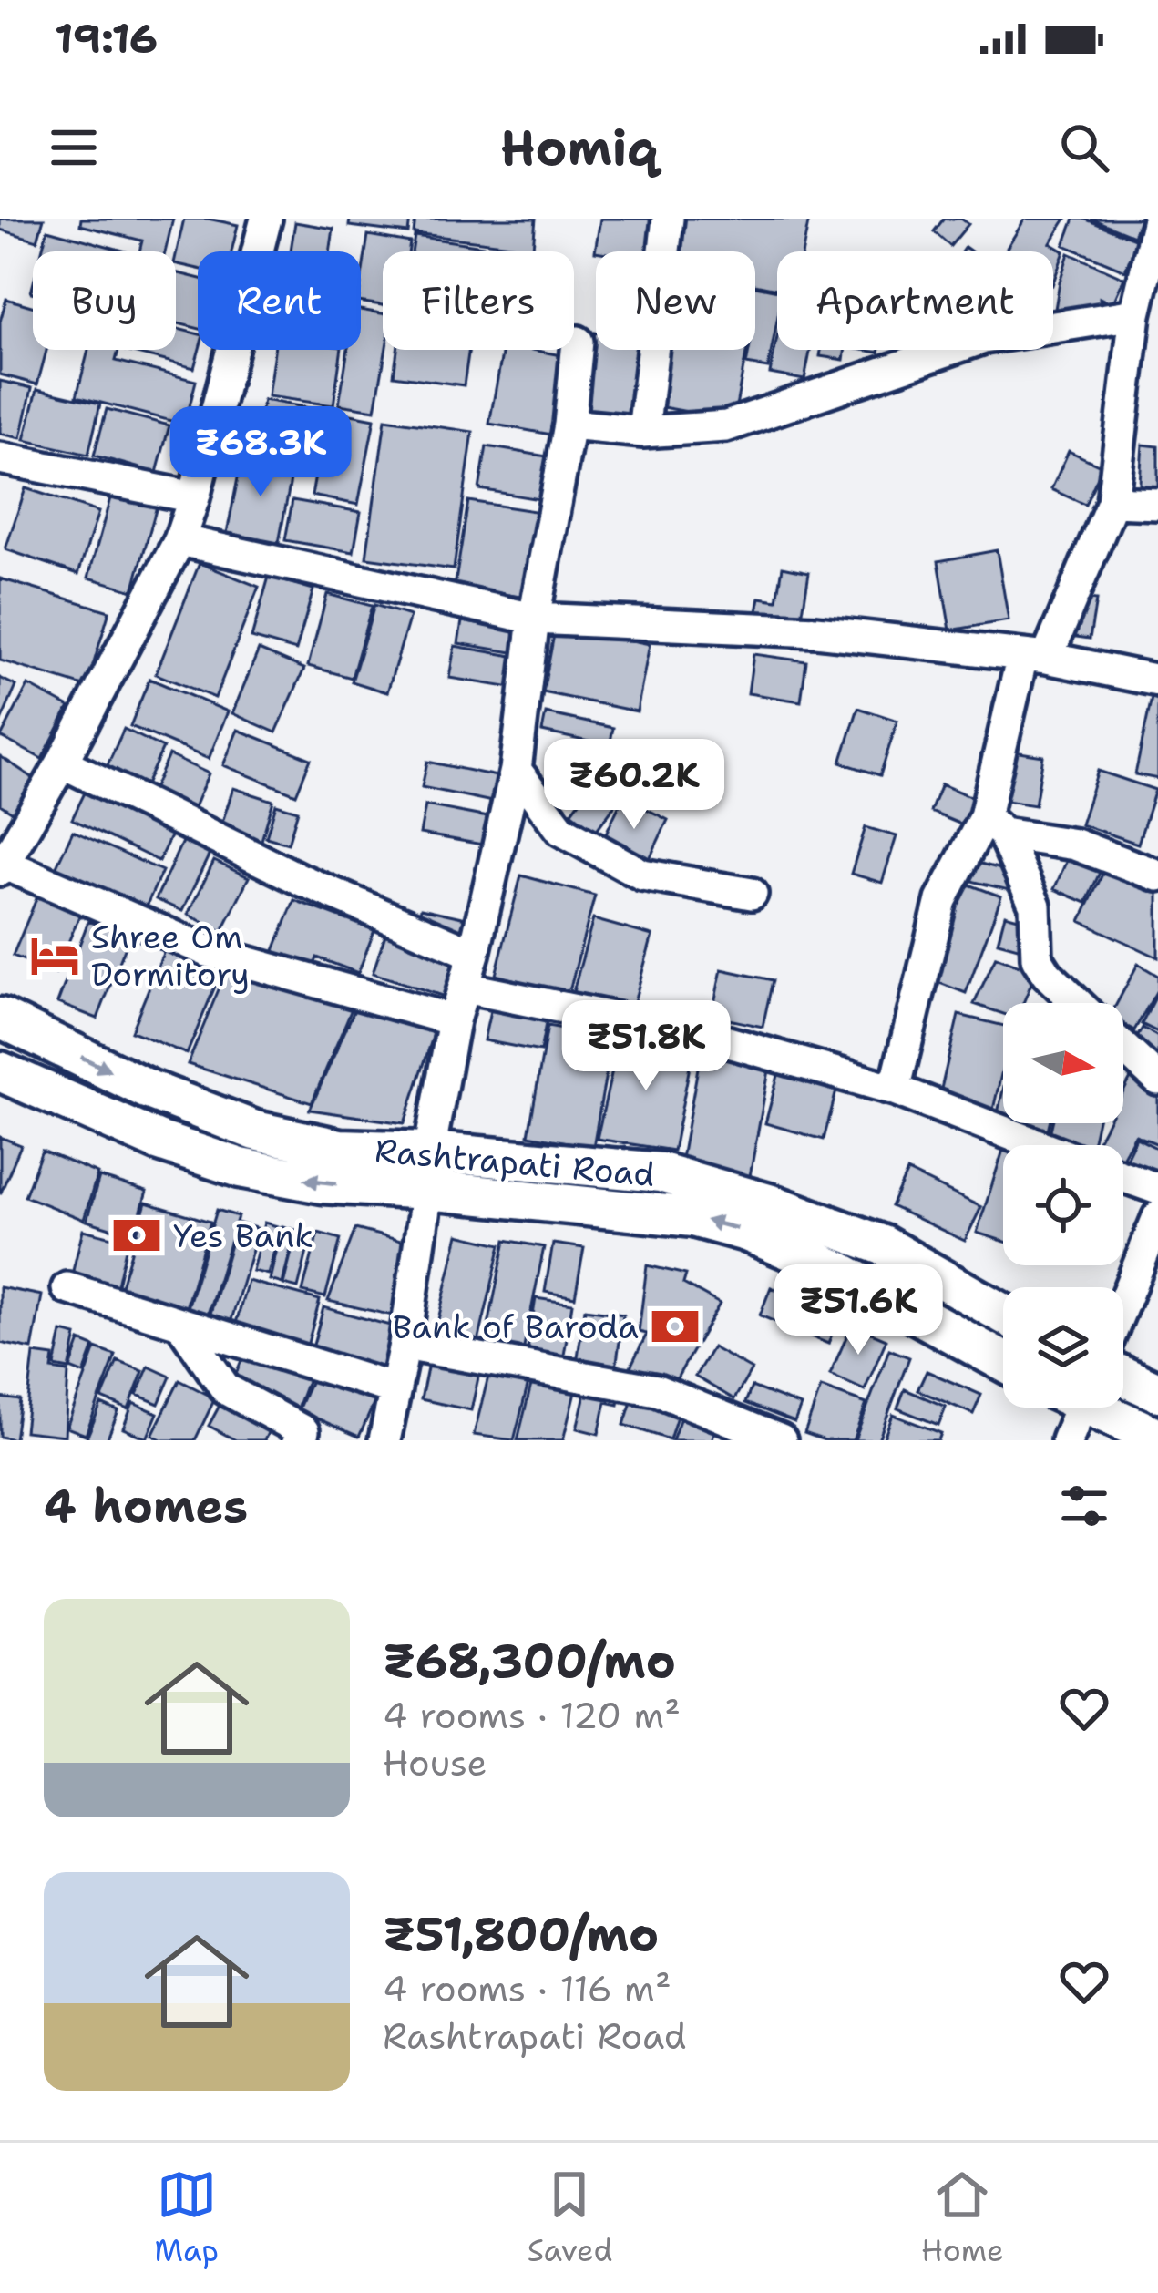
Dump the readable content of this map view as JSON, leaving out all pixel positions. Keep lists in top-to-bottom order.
{
  "streets": {
    "main road": ["Rashtrapati Road"]
  },
  "places": {
    "hotel": ["Shree Om Dormitory"],
    "bank": ["Yes Bank", "Bank of Baroda"]
  },
  "north": "right",
  "page": {
    "status": "19:16",
    "header": "Homiq",
    "chip": [
      "Buy",
      "Rent",
      "Filters",
      "New",
      "Apartment"
    ],
    "price": [
      "₹68.3K",
      "₹60.2K",
      "₹51.8K",
      "₹51.6K"
    ],
    "heading": "4 homes",
    "list": [
      {
        "name": "₹68,300/mo",
        "note": "4 rooms · 120 m² · House"
      },
      {
        "name": "₹51,800/mo",
        "note": "4 rooms · 116 m² · Rashtrapati Road"
      }
    ],
    "tabs": ["Map", "Saved", "Home"]
  }
}
